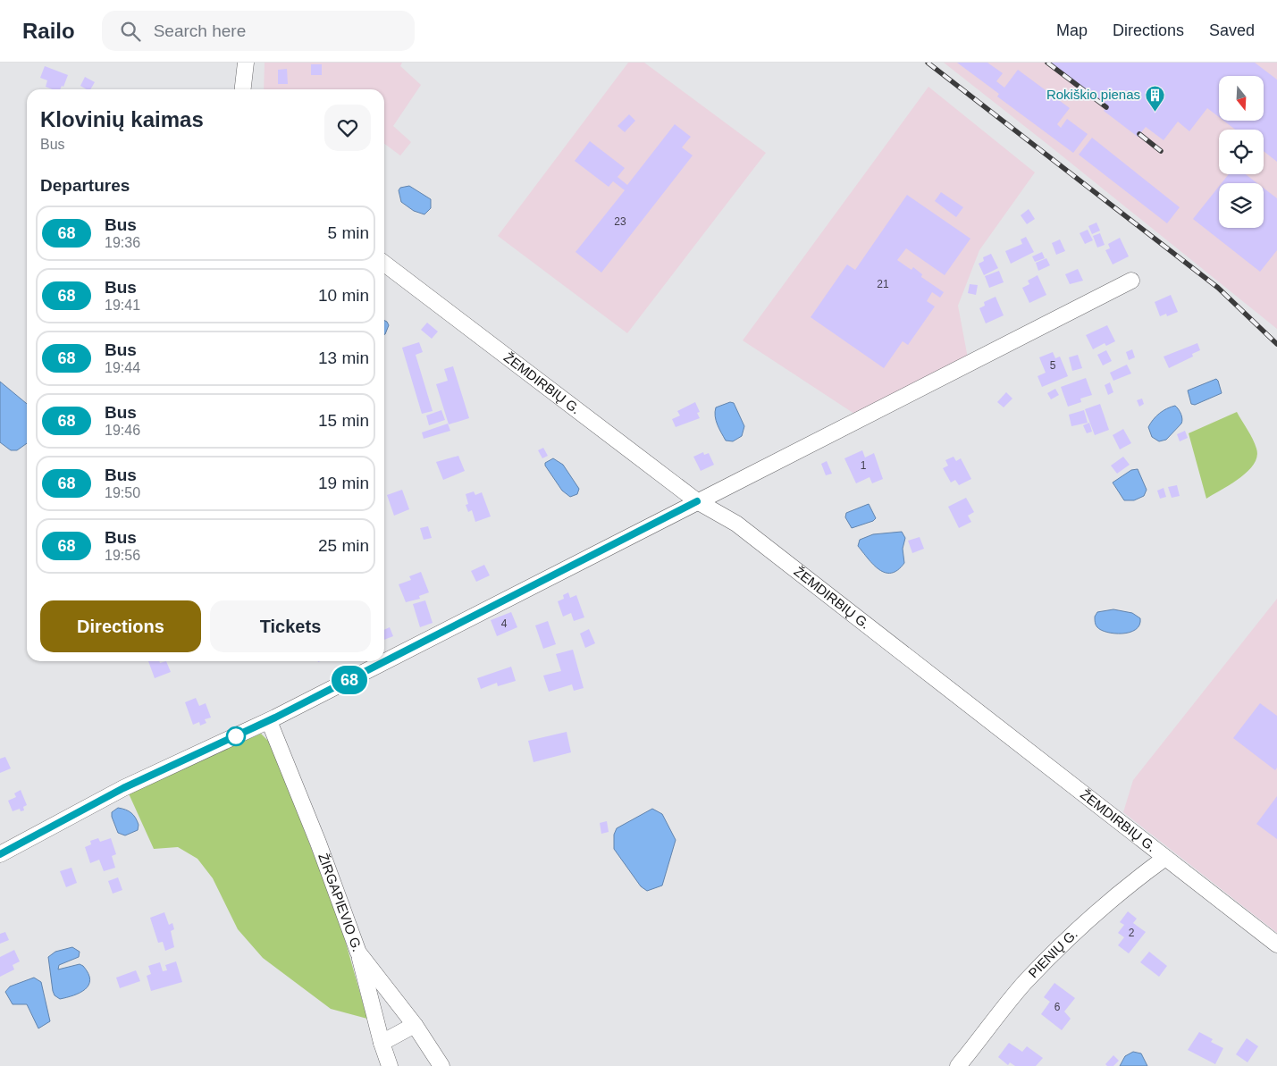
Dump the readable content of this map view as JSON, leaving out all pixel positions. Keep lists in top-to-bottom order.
{
  "streets": {
    "street": ["ŽEMDIRBIŲ G.", "ŽIRGAPIEVIO G.", "PIENIŲ G."]
  },
  "crossings": [
    ["ŽEMDIRBIŲ G.", "PIENIŲ G."]
  ],
  "places": {
    "building": ["Rokiškio pienas"]
  },
  "lines": ["bus line 68"],
  "house_numbers": [
    "23",
    "21",
    "5",
    "1",
    "4",
    "2",
    "6"
  ],
  "north": "bottom",
  "page": {
    "header": "Railo",
    "search": "Search here",
    "nav": ["Map", "Directions", "Saved"],
    "on_map": "68",
    "heading": [
      ["Klovinių kaimas", "Bus"],
      "Departures"
    ],
    "list": [
      {
        "mark": "68",
        "name": "Bus",
        "note": "19:36",
        "value": "5 min"
      },
      {
        "mark": "68",
        "name": "Bus",
        "note": "19:41",
        "value": "10 min"
      },
      {
        "mark": "68",
        "name": "Bus",
        "note": "19:44",
        "value": "13 min"
      },
      {
        "mark": "68",
        "name": "Bus",
        "note": "19:46",
        "value": "15 min"
      },
      {
        "mark": "68",
        "name": "Bus",
        "note": "19:50",
        "value": "19 min"
      },
      {
        "mark": "68",
        "name": "Bus",
        "note": "19:56",
        "value": "25 min"
      }
    ],
    "buttons": ["Directions", "Tickets"]
  }
}
